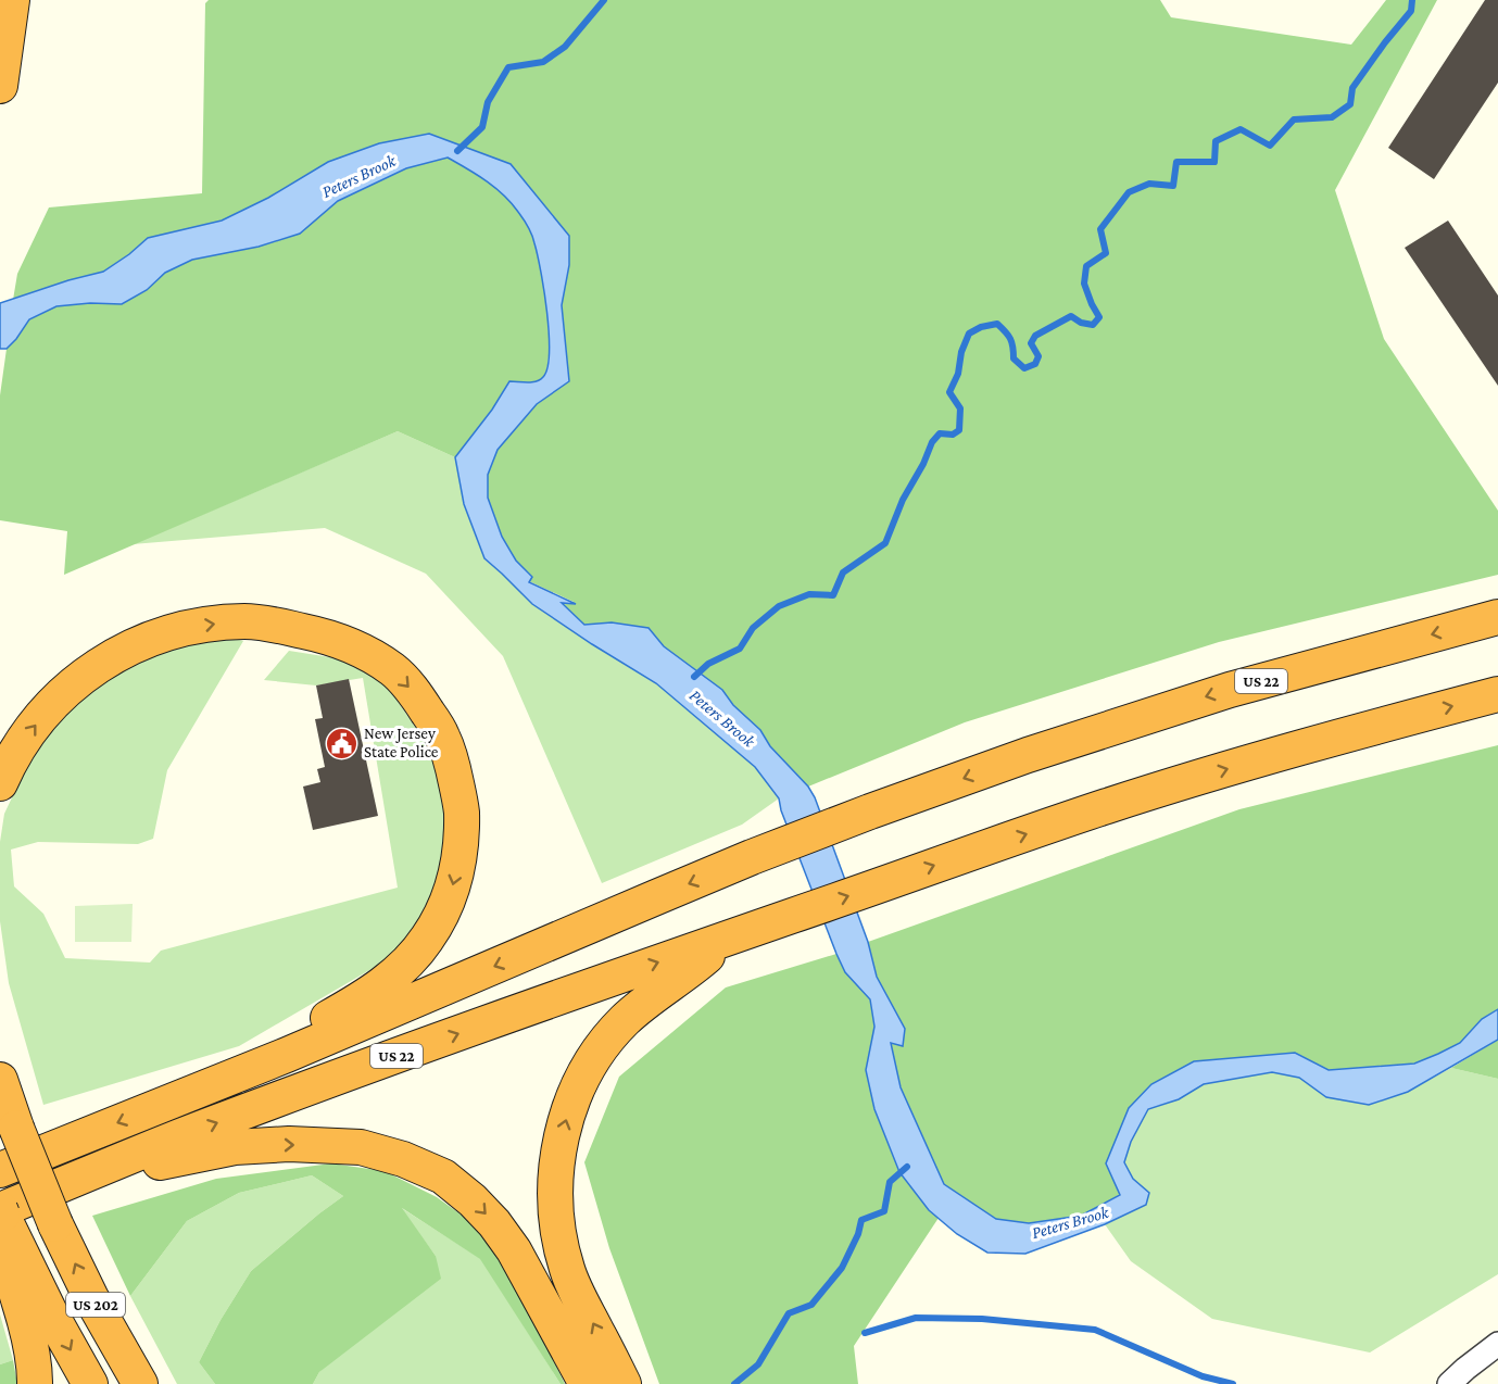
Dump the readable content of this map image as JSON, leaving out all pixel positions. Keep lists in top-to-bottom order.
{
  "streets": {
    "highway": ["US 22", "US 202"]
  },
  "water": ["Peters Brook"],
  "places": {
    "public building": ["New Jersey State Police"]
  }
}
